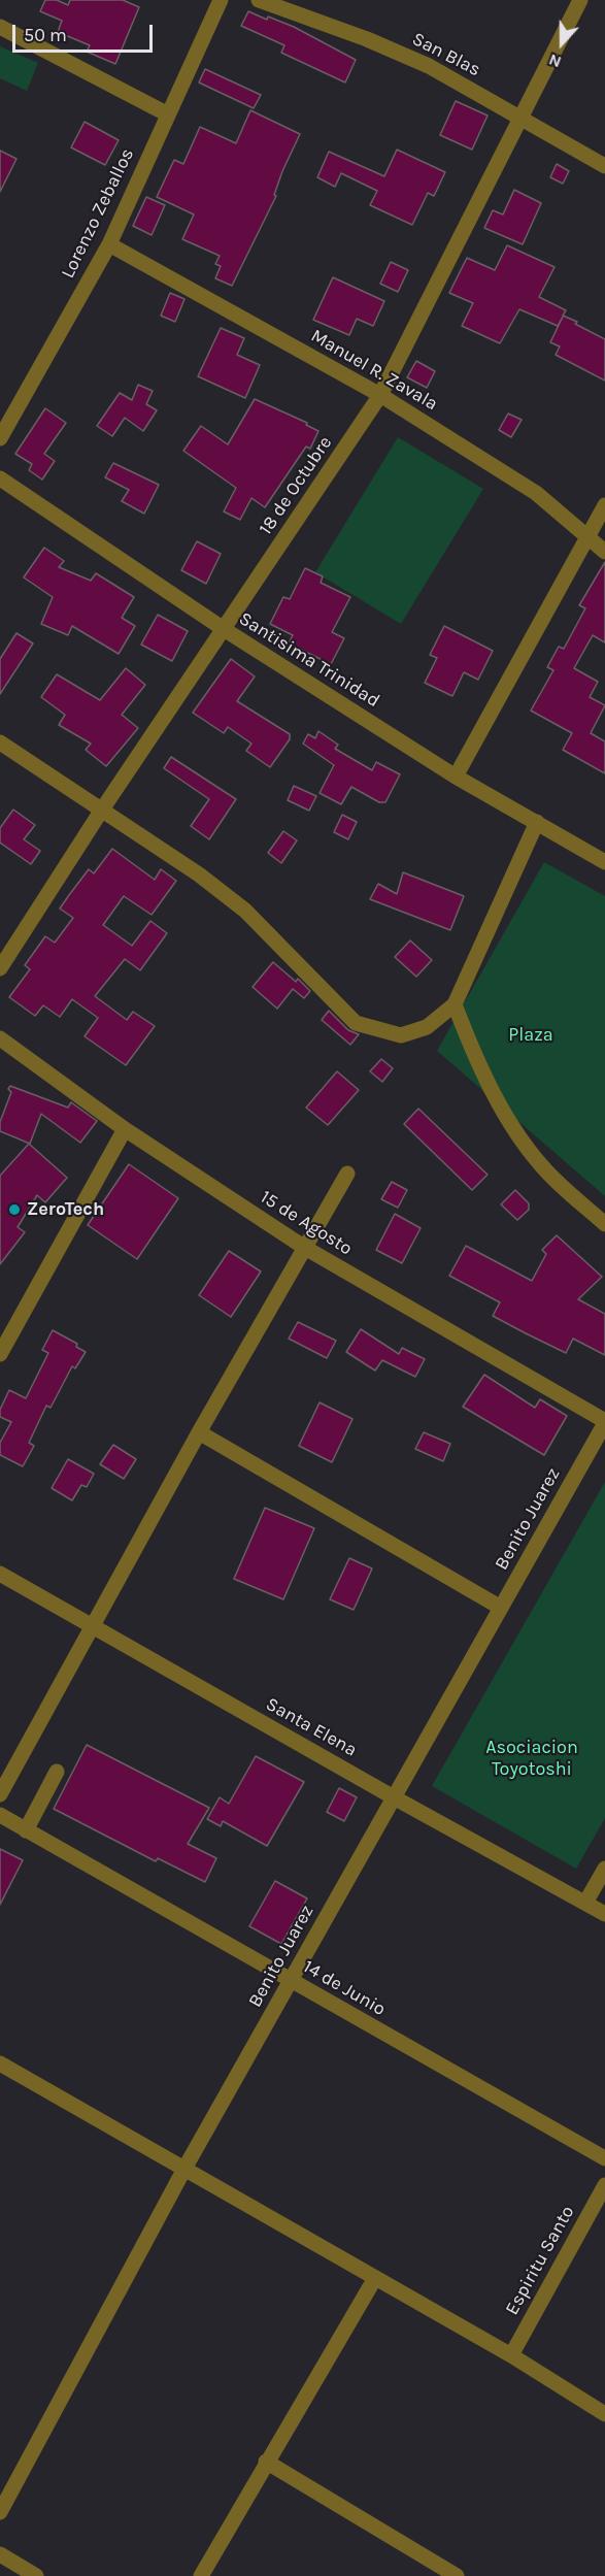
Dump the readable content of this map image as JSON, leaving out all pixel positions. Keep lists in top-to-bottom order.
{
  "streets": {
    "street": [
      "San Blas",
      "Lorenzo Zeballos",
      "Manuel R. Zavala",
      "18 de Octubre",
      "Santisima Trinidad",
      "15 de Agosto",
      "Benito Juarez",
      "Santa Elena",
      "14 de Junio",
      "Espiritu Santo"
    ]
  },
  "crossings": [
    ["San Blas", "18 de Octubre"],
    ["Lorenzo Zeballos", "Manuel R. Zavala"],
    ["Manuel R. Zavala", "18 de Octubre"],
    ["18 de Octubre", "Santisima Trinidad"],
    ["15 de Agosto", "Benito Juarez"],
    ["Benito Juarez", "Santa Elena"],
    ["Benito Juarez", "14 de Junio"]
  ],
  "parks": ["Plaza", "Asociacion Toyotoshi"],
  "places": ["ZeroTech"],
  "scale_bar": "50 m",
  "north": "bottom"
}
